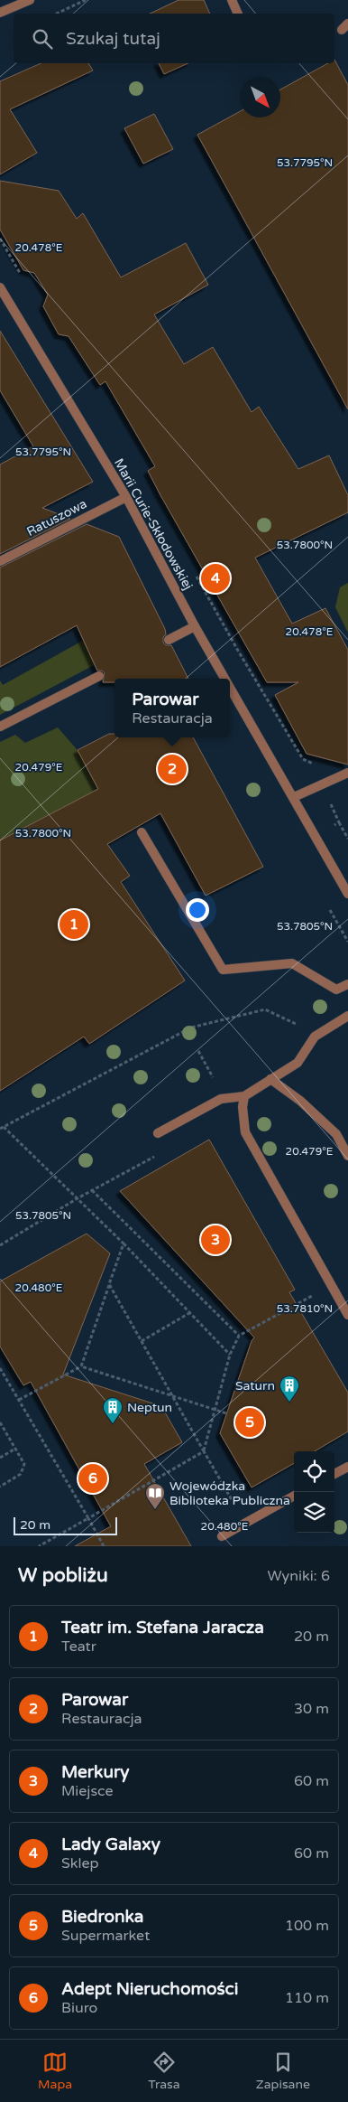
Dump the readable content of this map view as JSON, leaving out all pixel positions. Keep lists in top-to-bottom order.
{
  "streets": {
    "street": ["Ratuszowa", "Marii Curie-Skłodowskiej"]
  },
  "crossings": [
    ["Ratuszowa", "Marii Curie-Skłodowskiej"]
  ],
  "places": {
    "building": ["Saturn", "Neptun"],
    "library": ["Wojewódzka Biblioteka Publiczna"]
  },
  "scale_bar": "20 m",
  "north": "bottom right",
  "page": {
    "search": "Szukaj tutaj",
    "pins": [
      "4",
      "2",
      "1",
      "3",
      "5",
      "6"
    ],
    "popup": ["Parowar", "Restauracja"],
    "scale": "20 m",
    "heading": ["W pobliżu", "Wyniki: 6"],
    "list": [
      {
        "mark": "1",
        "name": "Teatr im. Stefana Jaracza",
        "note": "Teatr",
        "value": "20 m"
      },
      {
        "mark": "2",
        "name": "Parowar",
        "note": "Restauracja",
        "value": "30 m"
      },
      {
        "mark": "3",
        "name": "Merkury",
        "note": "Miejsce",
        "value": "60 m"
      },
      {
        "mark": "4",
        "name": "Lady Galaxy",
        "note": "Sklep",
        "value": "60 m"
      },
      {
        "mark": "5",
        "name": "Biedronka",
        "note": "Supermarket",
        "value": "100 m"
      },
      {
        "mark": "6",
        "name": "Adept Nieruchomości",
        "note": "Biuro",
        "value": "110 m"
      }
    ],
    "nav": ["Mapa", "Trasa", "Zapisane"]
  },
  "coordinates": [
    "53.7795°N",
    "20.478°E",
    "53.7800°N",
    "20.479°E",
    "53.7805°N",
    "20.480°E",
    "53.7810°N"
  ]
}
